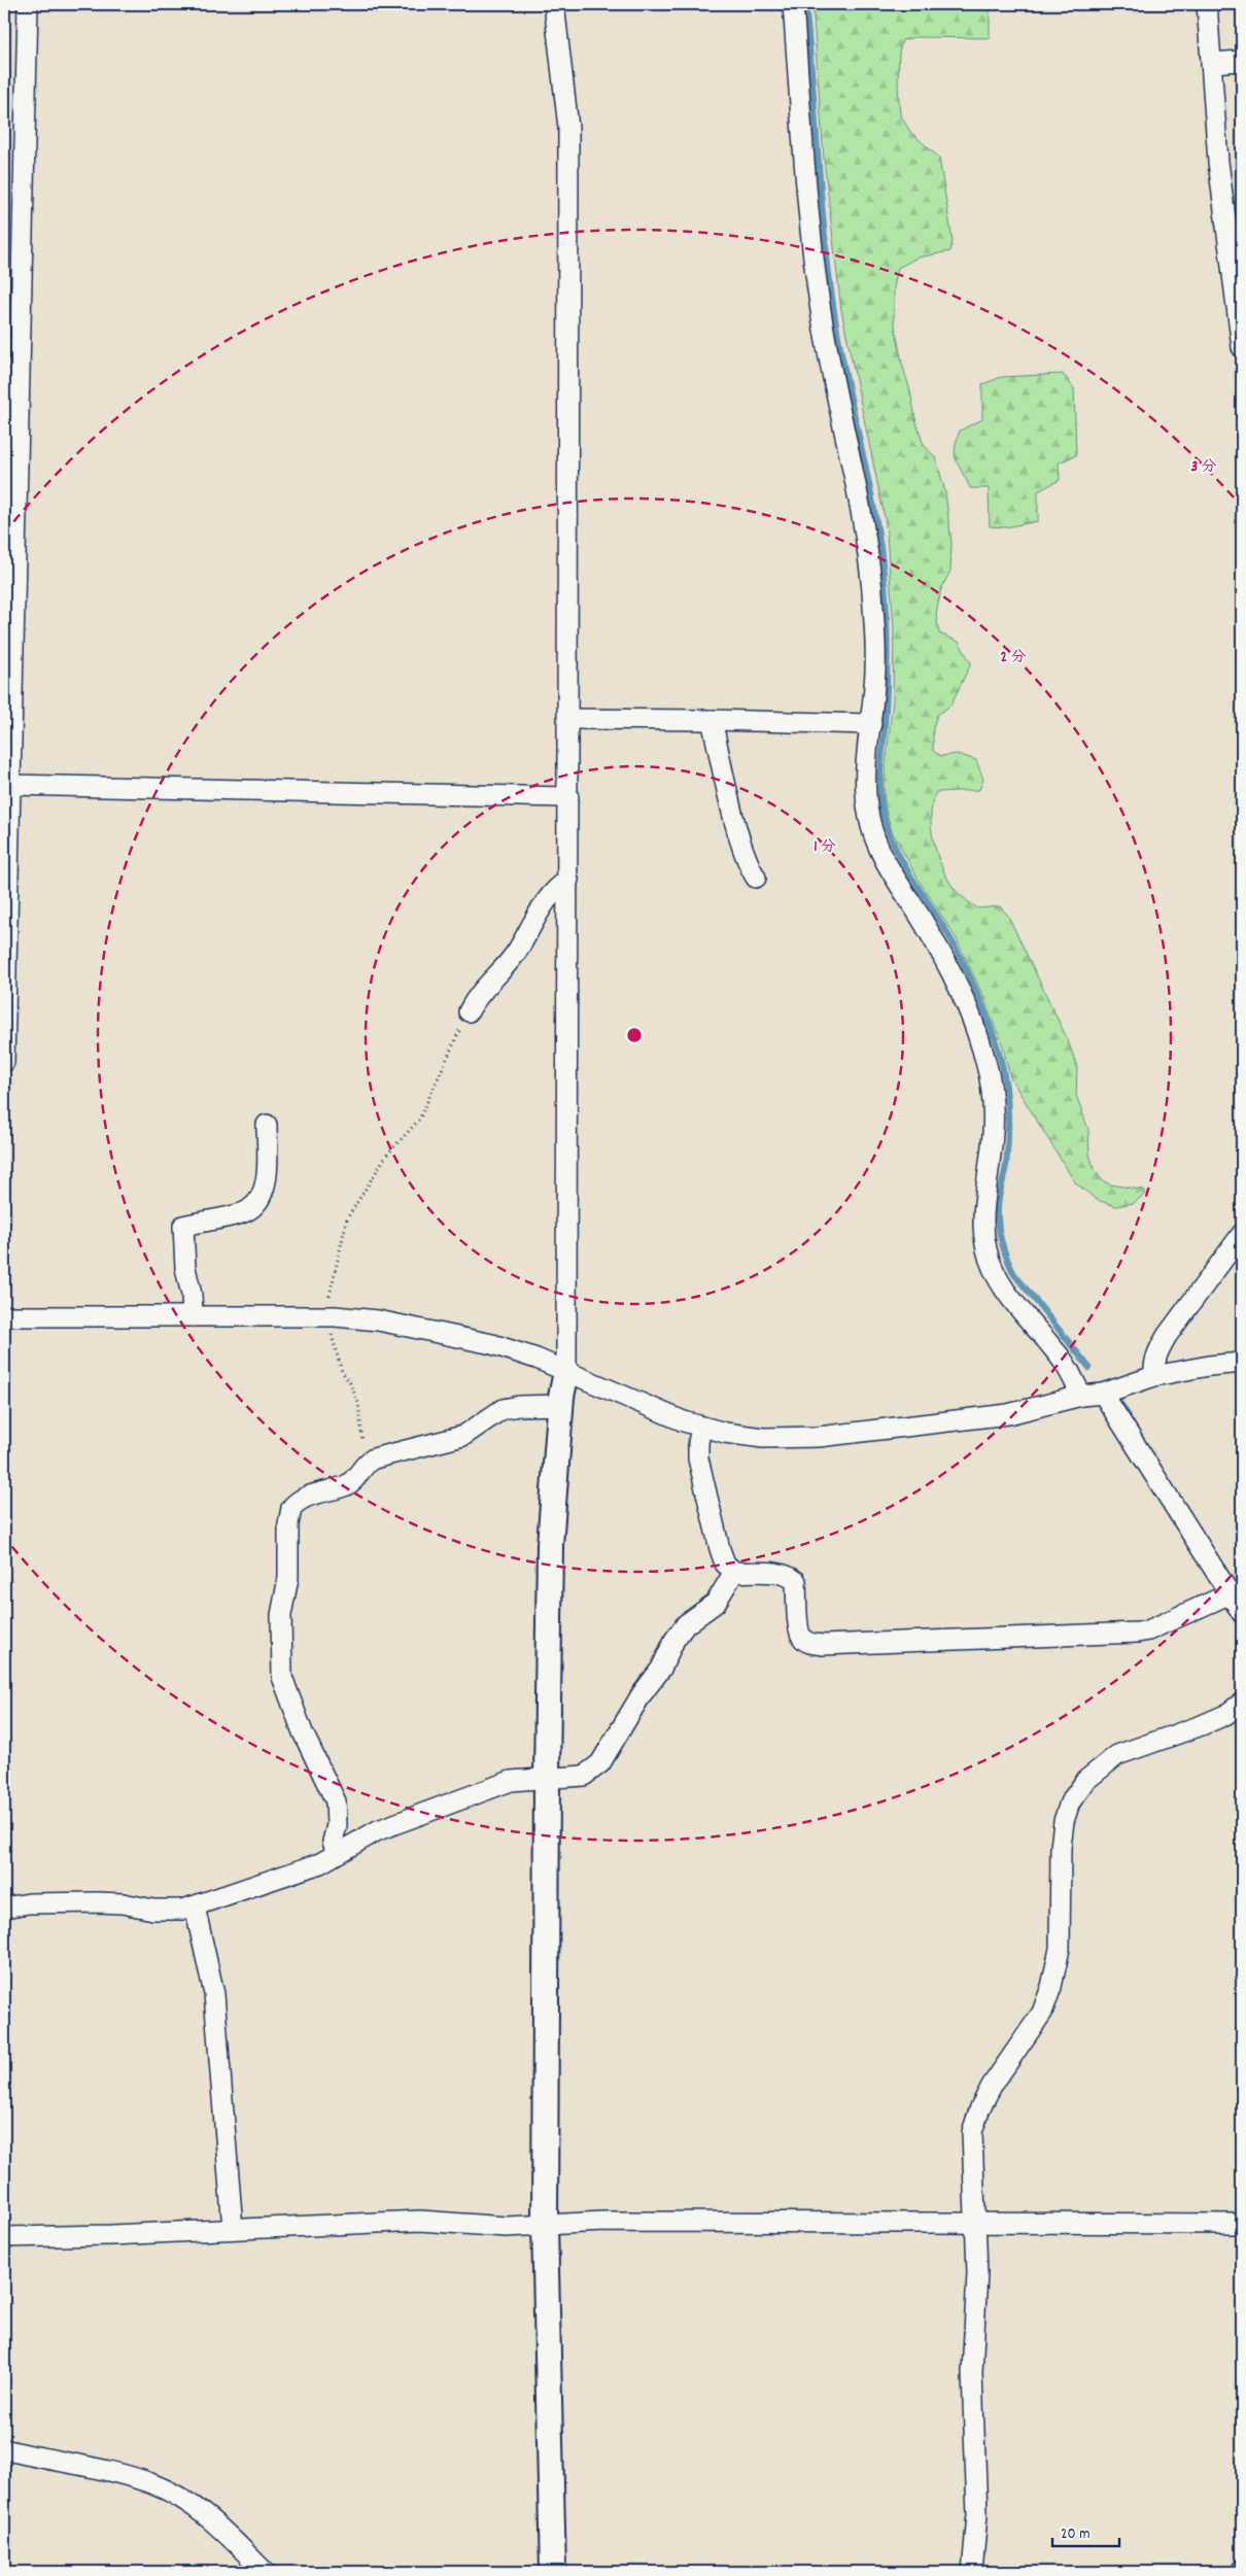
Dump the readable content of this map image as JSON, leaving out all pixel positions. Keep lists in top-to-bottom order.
{
  "scale_bar": "20 m",
  "rings": ["3 分", "2 分", "1 分"]
}
